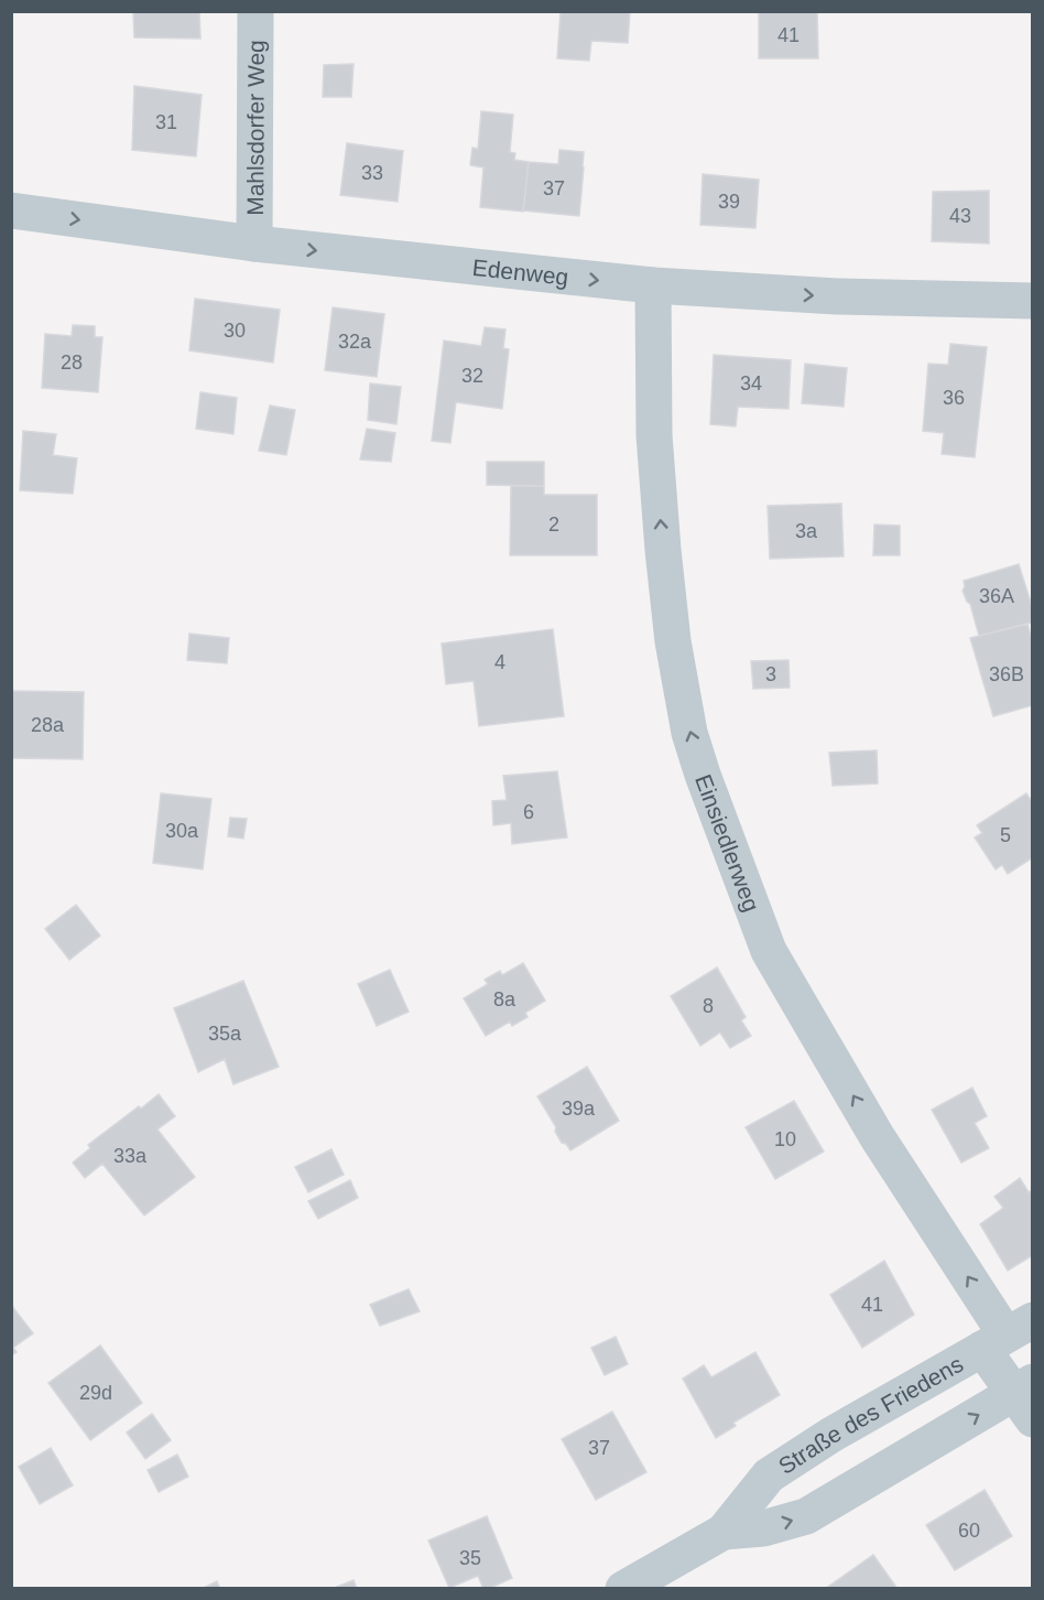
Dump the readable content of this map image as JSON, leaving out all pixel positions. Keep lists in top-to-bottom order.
{
  "streets": {
    "street": [
      "Mahlsdorfer Weg",
      "Edenweg",
      "Einsiedlerweg",
      "Straße des Friedens"
    ]
  },
  "crossings": [
    ["Mahlsdorfer Weg", "Edenweg"],
    ["Edenweg", "Einsiedlerweg"],
    ["Einsiedlerweg", "Straße des Friedens"]
  ],
  "one_way": ["Edenweg", "Einsiedlerweg"],
  "house_numbers": [
    "41",
    "31",
    "33",
    "37",
    "39",
    "43",
    "30",
    "32a",
    "28",
    "32",
    "34",
    "36",
    "2",
    "3a",
    "36A",
    "4",
    "3",
    "36B",
    "28a",
    "6",
    "30a",
    "5",
    "8a",
    "8",
    "35a",
    "39a",
    "10",
    "33a",
    "41",
    "29d",
    "37",
    "60",
    "35"
  ]
}
